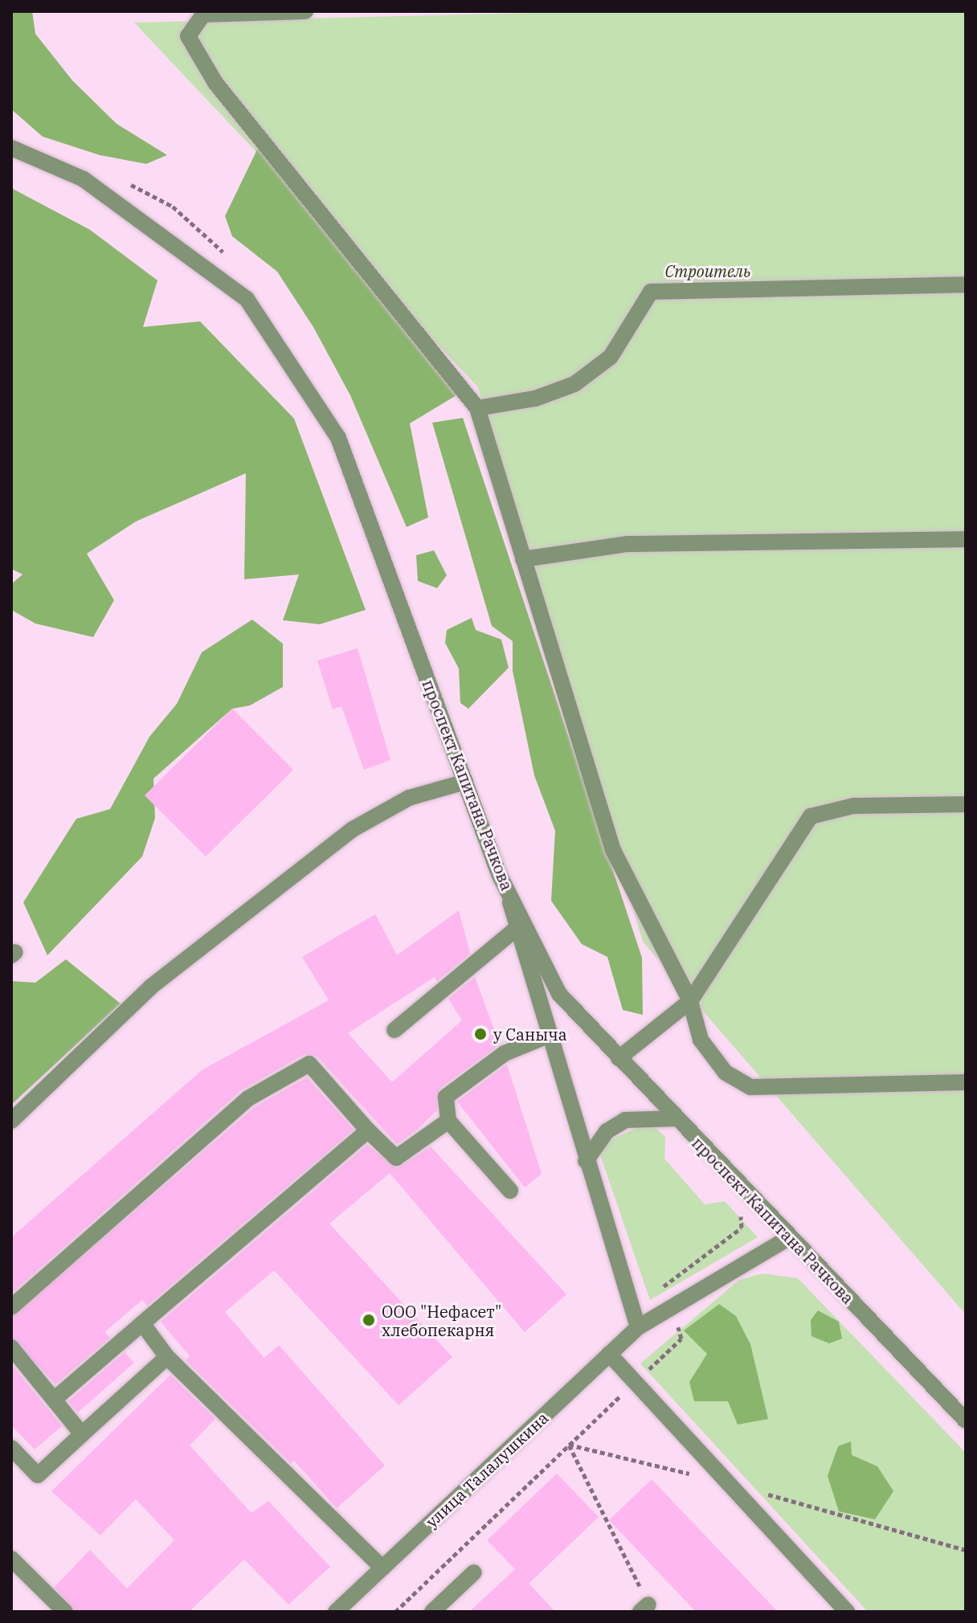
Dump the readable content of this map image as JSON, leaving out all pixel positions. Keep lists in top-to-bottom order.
{
  "streets": {
    "street": ["проспект Капитана Рачкова", "улица Талалушкина"]
  },
  "crossings": [
    ["проспект Капитана Рачкова", "улица Талалушкина"]
  ],
  "parks": ["Строитель"],
  "places": ["у Саныча", "ООО \"Нефасет\" хлебопекарня"]
}
